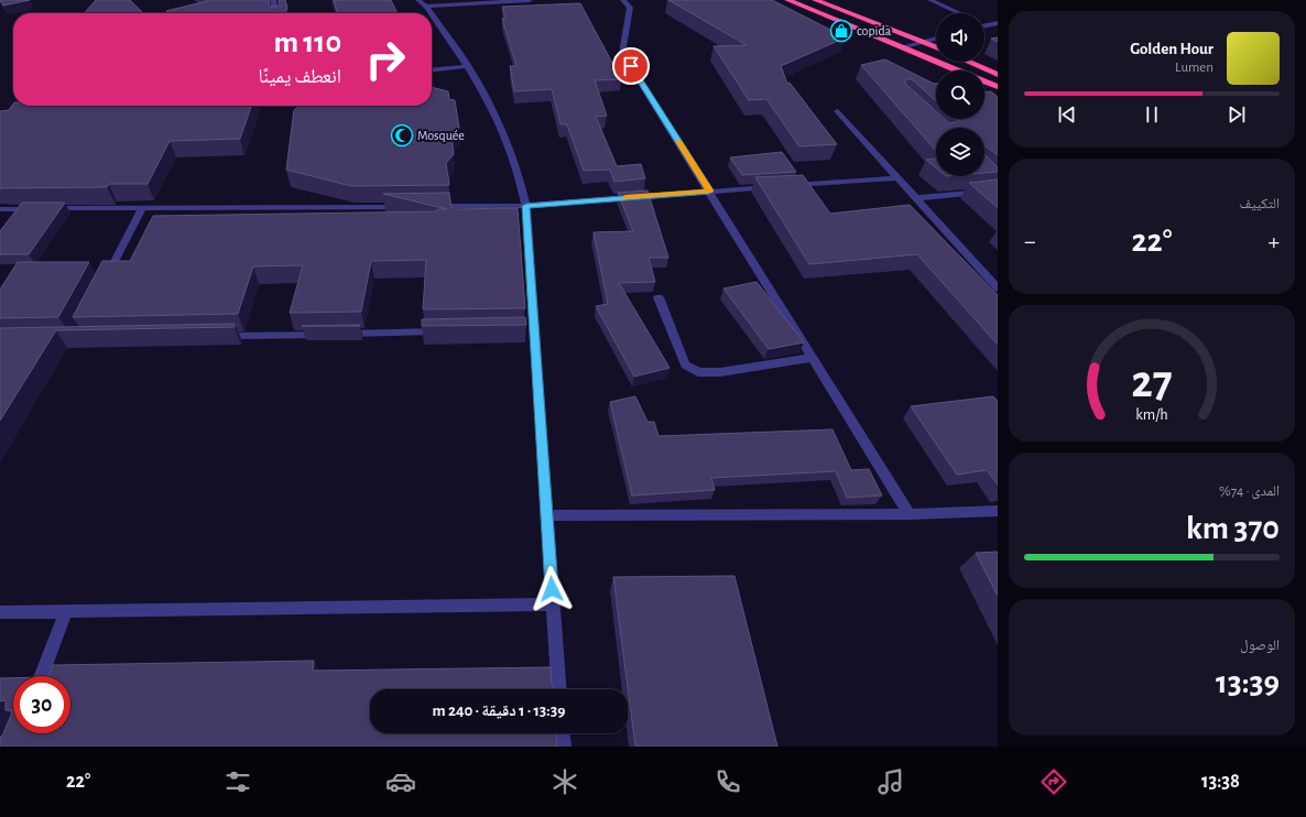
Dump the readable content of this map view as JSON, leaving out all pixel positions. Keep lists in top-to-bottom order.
{
  "places": {
    "shop": ["copida"],
    "mosque": ["Mosquée"]
  },
  "page": {
    "turn": ["110 m", "انعطف يمينًا"],
    "song": ["Golden Hour", "Lumen"],
    "tile": [
      "التكييف",
      ["المدى · 74%", "370 km"],
      ["الوصول", "13:39"]
    ],
    "heat": ["−", "22°", "+"],
    "limit": "30",
    "trip": "13:39 · 1 دقيقة · 240 m",
    "tabs": ["13:38", "22°"],
    "gauge": ["27", "km/h"]
  }
}
